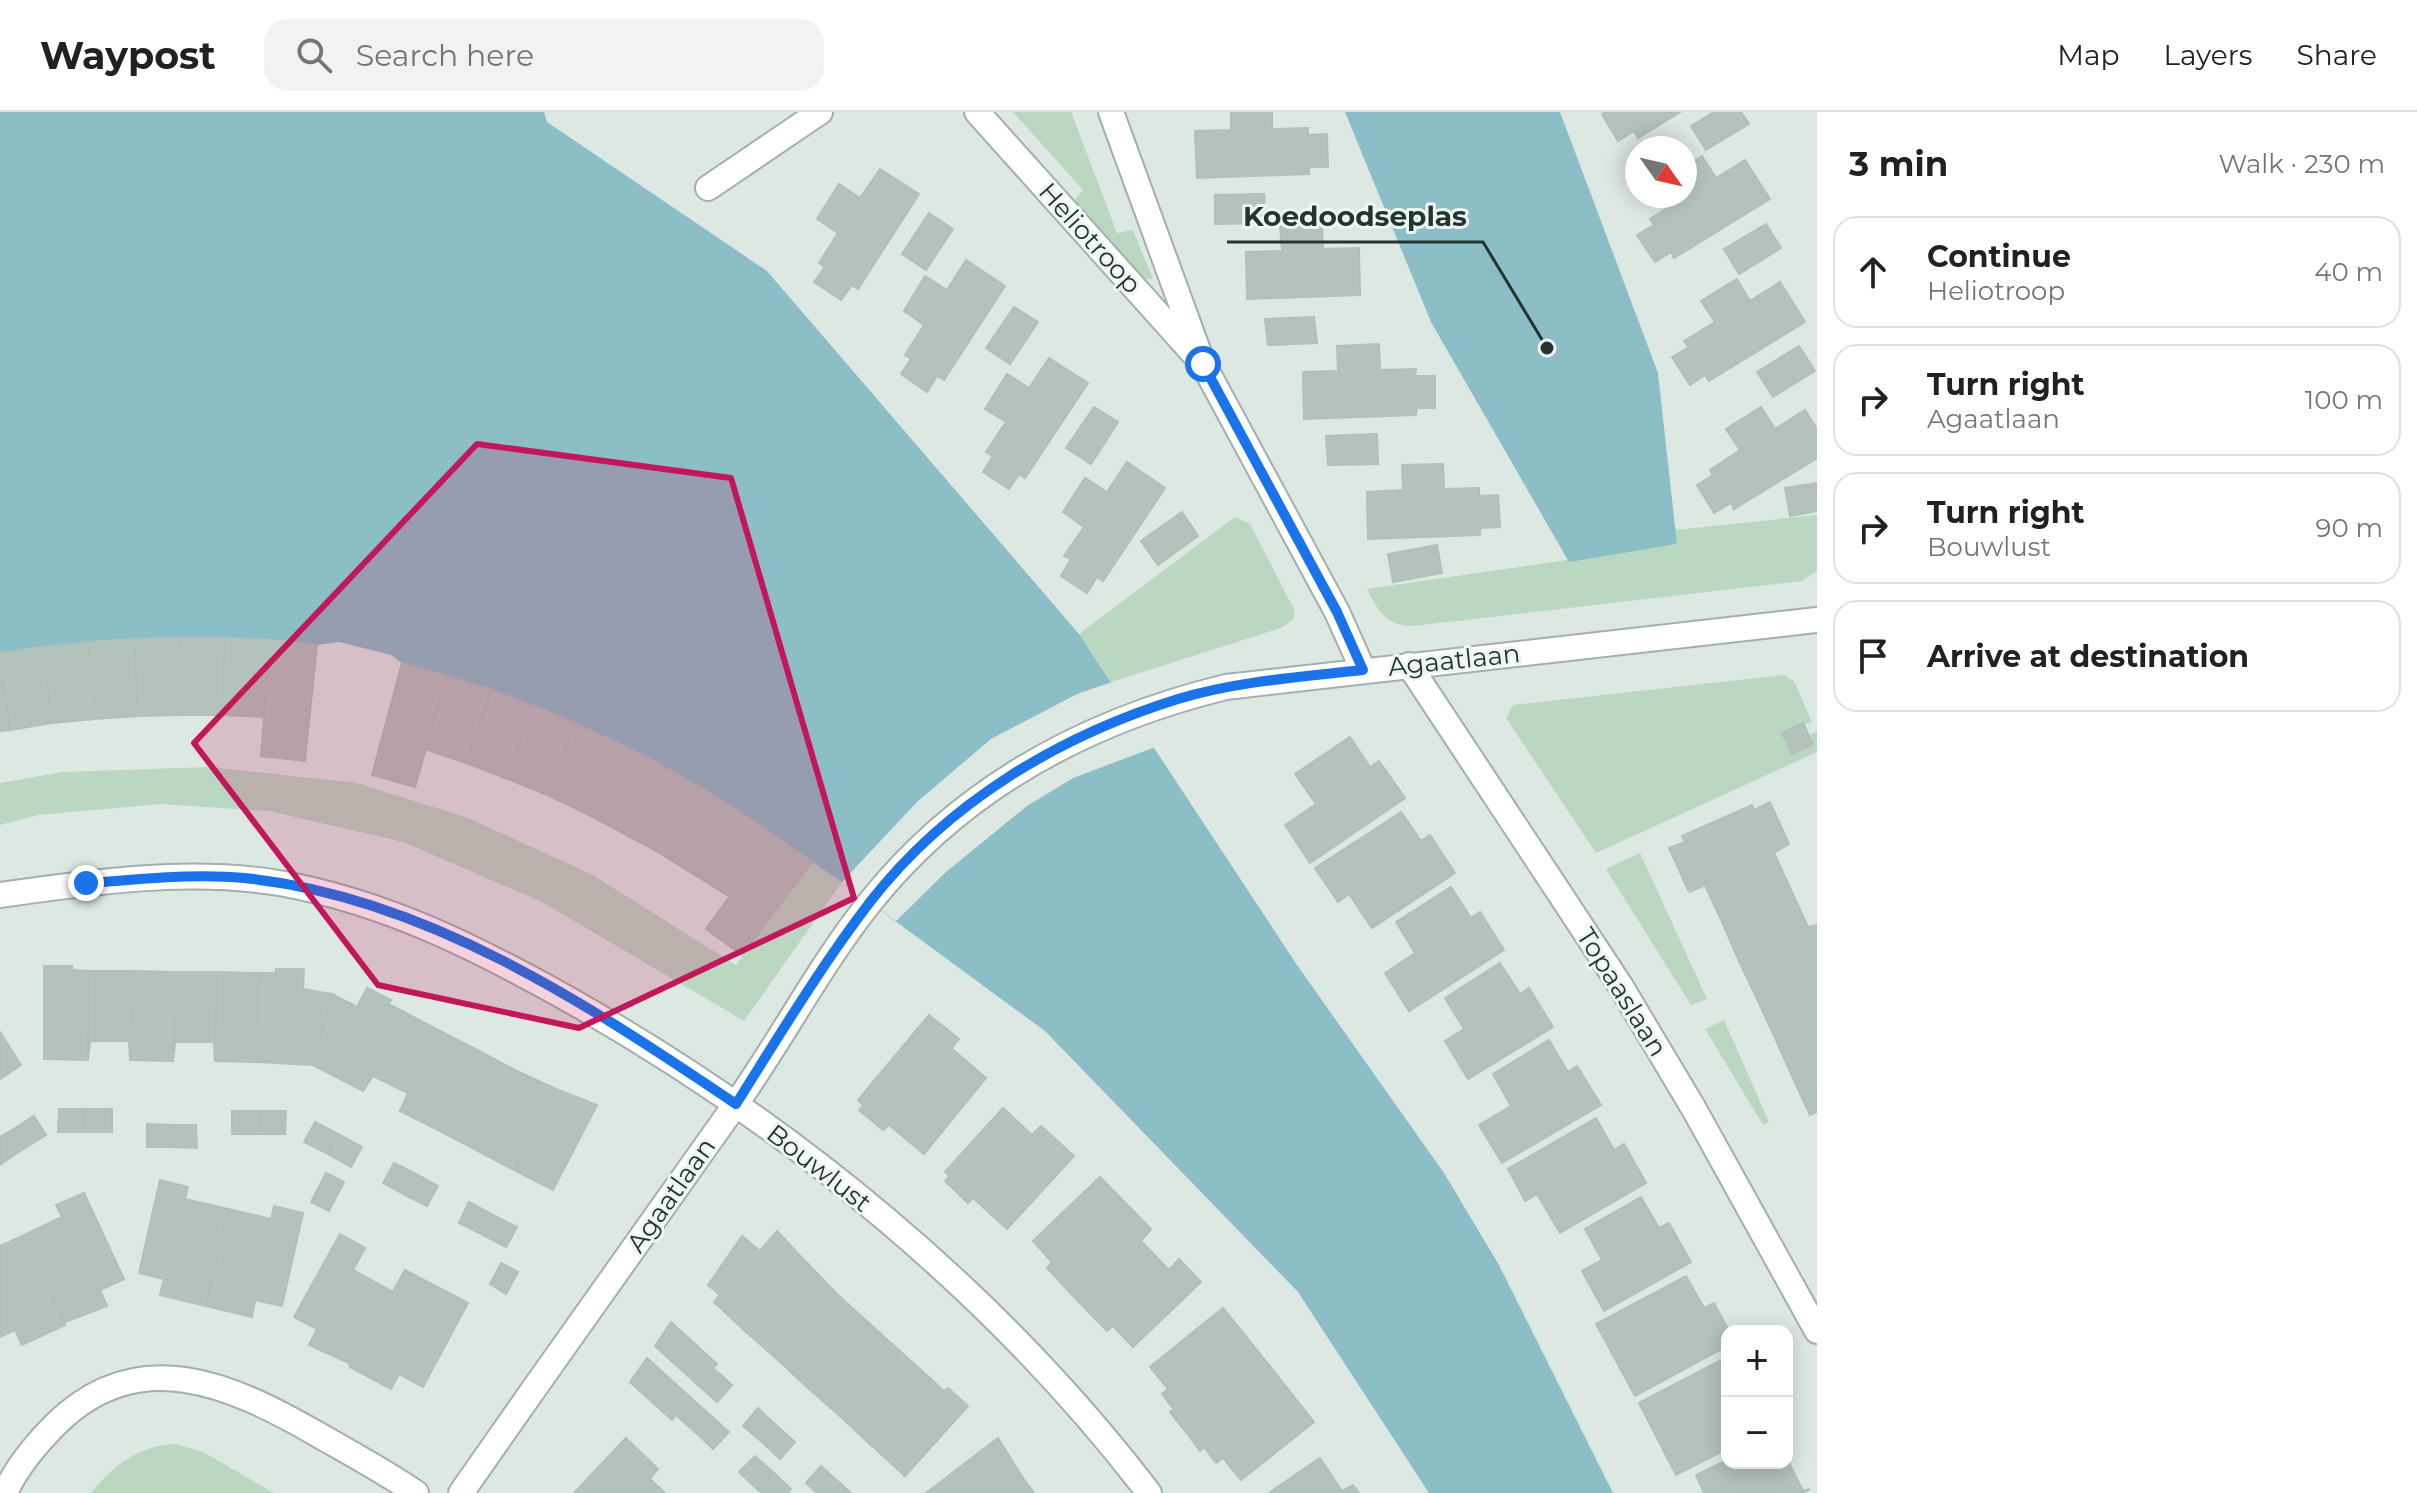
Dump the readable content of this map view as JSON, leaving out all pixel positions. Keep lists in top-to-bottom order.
{
  "streets": {
    "street": [
      "Heliotroop",
      "Agaatlaan",
      "Topaaslaan",
      "Bouwlust"
    ]
  },
  "crossings": [
    ["Heliotroop", "Agaatlaan"],
    ["Agaatlaan", "Topaaslaan"],
    ["Agaatlaan", "Bouwlust"]
  ],
  "places": ["Koedoodseplas"],
  "north": "bottom right",
  "page": {
    "header": "Waypost",
    "search": "Search here",
    "nav": ["Map", "Layers", "Share"],
    "heading": ["3 min", "Walk · 230 m"],
    "list": [
      ["Continue", "Heliotroop", "40 m"],
      ["Turn right", "Agaatlaan", "100 m"],
      ["Turn right", "Bouwlust", "90 m"],
      "Arrive at destination"
    ],
    "map_buttons": ["+", "−"]
  }
}
